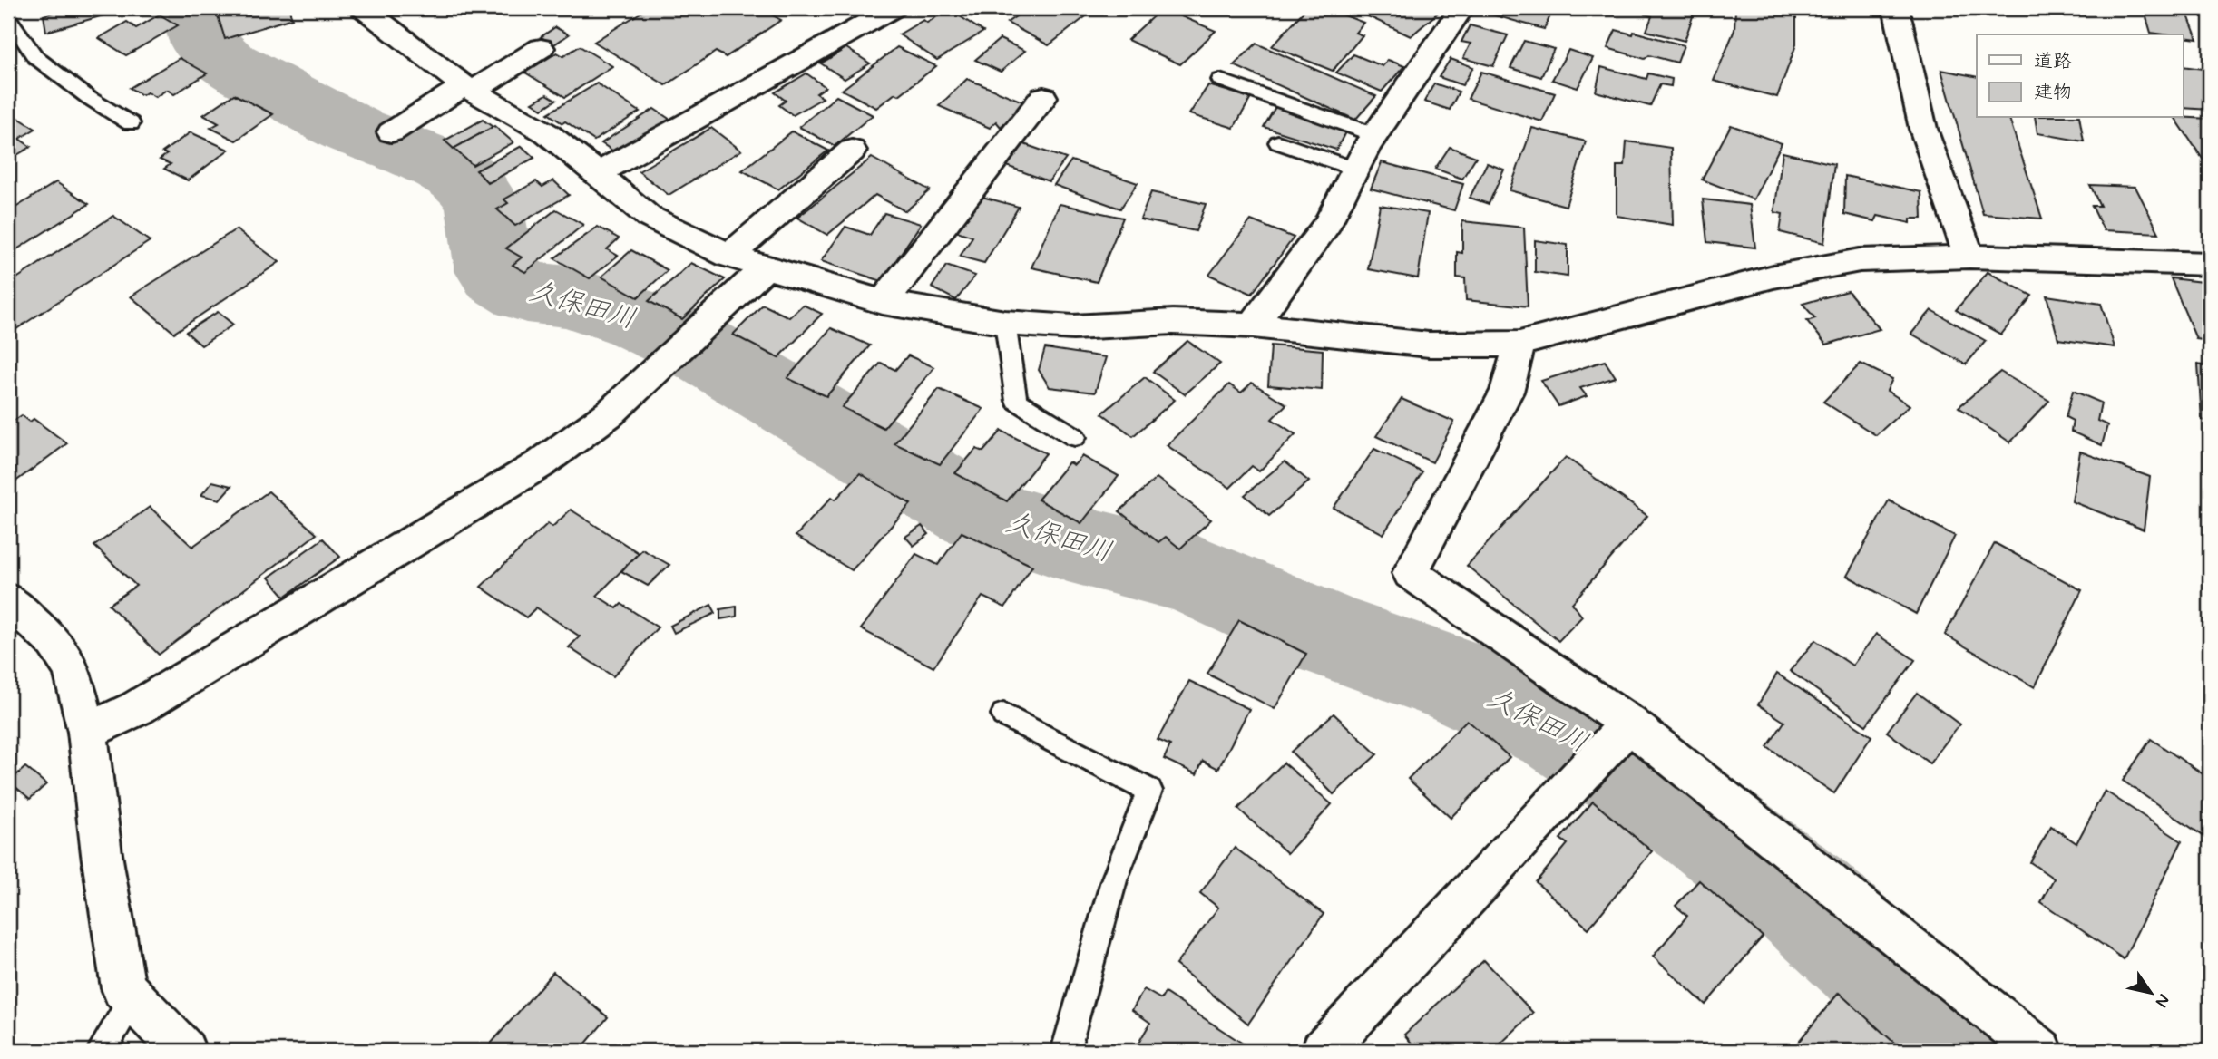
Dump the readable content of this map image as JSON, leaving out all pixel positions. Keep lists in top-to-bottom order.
{
  "water": ["久保田川"],
  "legend": ["道路", "建物"],
  "north": "bottom right"
}
